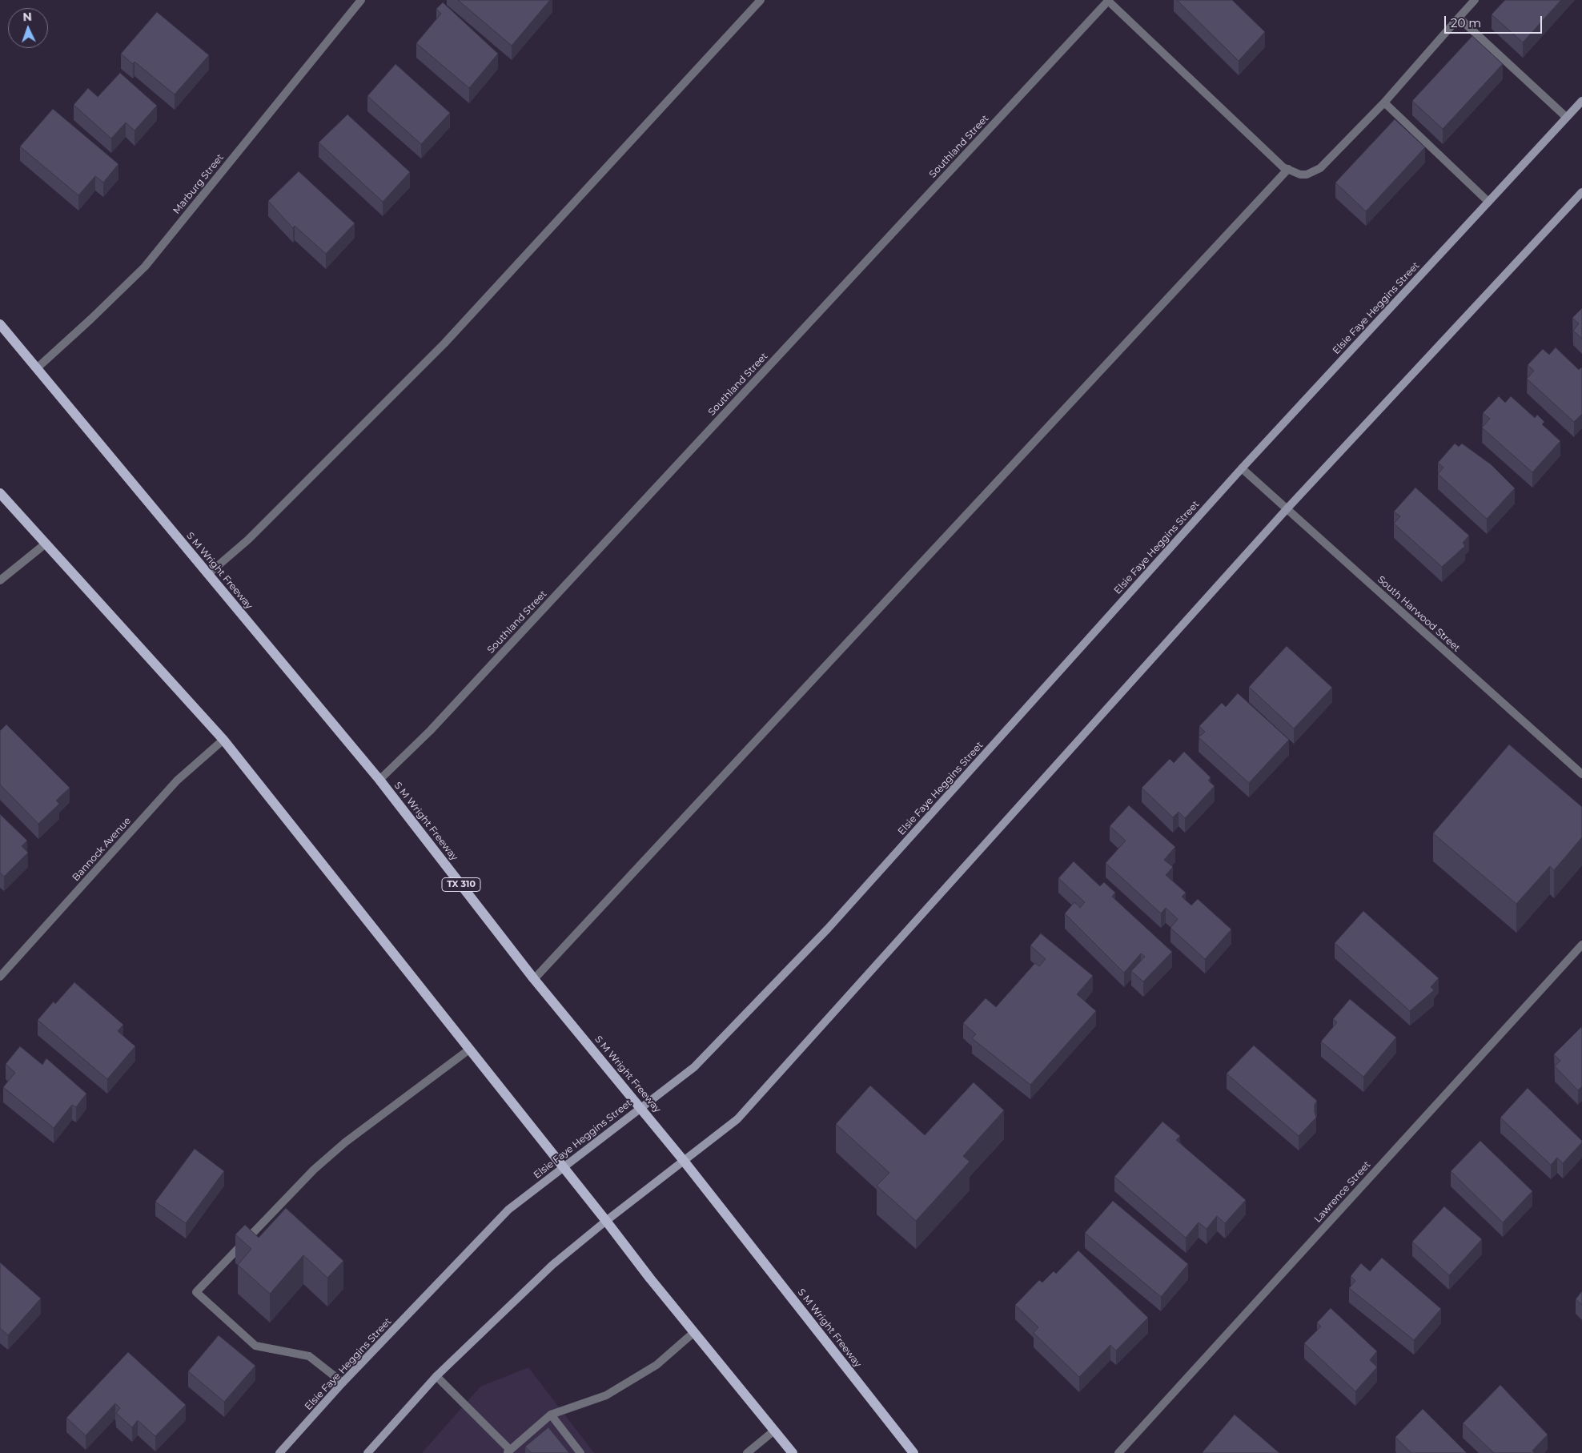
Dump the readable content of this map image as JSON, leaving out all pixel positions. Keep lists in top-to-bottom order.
{
  "streets": {
    "main road": ["Elsie Faye Heggins Street", "S M Wright Freeway", "TX 310"],
    "street": [
      "Southland Street",
      "Marburg Street",
      "South Harwood Street",
      "Bannock Avenue",
      "Lawrence Street"
    ]
  },
  "crossings": [
    ["Southland Street", "S M Wright Freeway"],
    ["Marburg Street", "S M Wright Freeway"],
    ["Elsie Faye Heggins Street", "S M Wright Freeway"],
    ["Elsie Faye Heggins Street", "South Harwood Street"]
  ],
  "scale_bar": "20 m",
  "north": "top"
}
